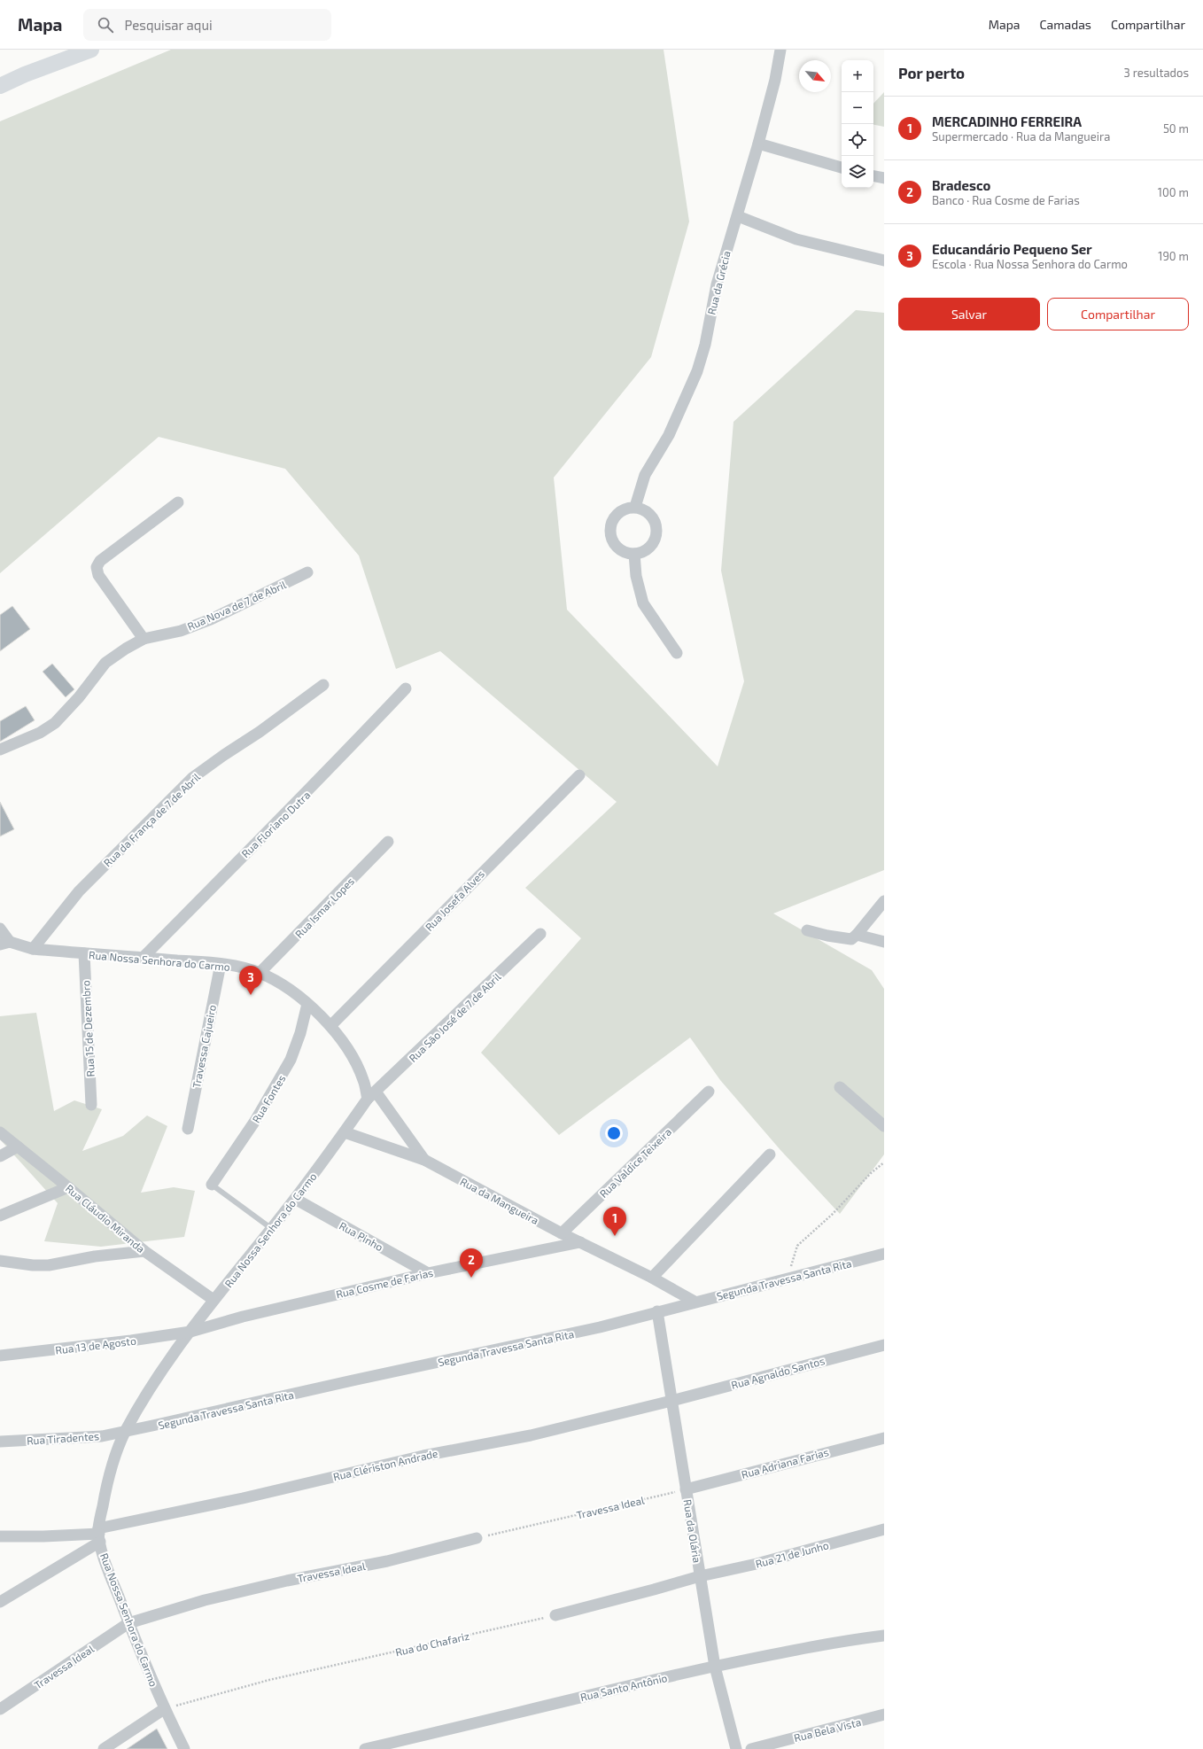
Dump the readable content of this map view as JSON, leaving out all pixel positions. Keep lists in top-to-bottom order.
{
  "streets": {
    "street": [
      "Rua da Grécia",
      "Rua Nova de 7 de Abril",
      "Rua da França de 7 de Abril",
      "Rua Floriano Dutra",
      "Rua Josefa Alves",
      "Rua Ismar Lopes",
      "Rua Nossa Senhora do Carmo",
      "Rua São José de 7 de Abril",
      "Rua 15 de Dezembro",
      "Travessa Cajueiro",
      "Rua Fontes",
      "Rua Valdice Teixeira",
      "Rua da Mangueira",
      "Rua Cláudio Miranda",
      "Rua Pinho",
      "Segunda Travessa Santa Rita",
      "Rua Cosme de Farias",
      "Rua 13 de Agosto",
      "Rua Agnaldo Santos",
      "Rua Tiradentes",
      "Rua Adriana Farias",
      "Rua Clériston Andrade",
      "Travessa Ideal",
      "Rua da Olária",
      "Rua 21 de Junho",
      "Rua Santo Antônio",
      "Rua Bela Vista"
    ],
    "path": ["Rua do Chafariz"]
  },
  "crossings": [
    ["Rua da França de 7 de Abril", "Rua Nossa Senhora do Carmo"],
    ["Rua Floriano Dutra", "Rua Nossa Senhora do Carmo"],
    ["Rua Josefa Alves", "Rua Nossa Senhora do Carmo"],
    ["Rua Ismar Lopes", "Rua Nossa Senhora do Carmo"],
    ["Rua Nossa Senhora do Carmo", "Rua São José de 7 de Abril"],
    ["Rua Nossa Senhora do Carmo", "Rua 15 de Dezembro"],
    ["Rua Nossa Senhora do Carmo", "Travessa Cajueiro"],
    ["Rua Nossa Senhora do Carmo", "Rua Fontes"],
    ["Rua Nossa Senhora do Carmo", "Rua da Mangueira"],
    ["Rua Nossa Senhora do Carmo", "Rua Cláudio Miranda"],
    ["Rua Nossa Senhora do Carmo", "Rua Pinho"],
    ["Rua Nossa Senhora do Carmo", "Segunda Travessa Santa Rita"],
    ["Rua Nossa Senhora do Carmo", "Rua Cosme de Farias"],
    ["Rua Nossa Senhora do Carmo", "Rua 13 de Agosto"],
    ["Rua Nossa Senhora do Carmo", "Rua Tiradentes"],
    ["Rua Nossa Senhora do Carmo", "Rua Clériston Andrade"],
    ["Rua Nossa Senhora do Carmo", "Travessa Ideal"],
    ["Rua Nossa Senhora do Carmo", "Rua do Chafariz"],
    ["Rua Valdice Teixeira", "Rua da Mangueira"],
    ["Rua da Mangueira", "Segunda Travessa Santa Rita"],
    ["Rua da Mangueira", "Rua Cosme de Farias"],
    ["Rua Pinho", "Rua Cosme de Farias"],
    ["Segunda Travessa Santa Rita", "Rua Tiradentes"],
    ["Segunda Travessa Santa Rita", "Rua da Olária"],
    ["Rua Cosme de Farias", "Rua 13 de Agosto"],
    ["Rua Agnaldo Santos", "Rua Clériston Andrade"],
    ["Rua Agnaldo Santos", "Rua da Olária"],
    ["Rua Adriana Farias", "Travessa Ideal"],
    ["Rua Adriana Farias", "Rua da Olária"],
    ["Rua Clériston Andrade", "Rua da Olária"],
    ["Travessa Ideal", "Rua da Olária"],
    ["Rua da Olária", "Rua 21 de Junho"],
    ["Rua da Olária", "Rua Santo Antônio"]
  ],
  "north": "bottom right",
  "page": {
    "header": "Mapa",
    "search": "Pesquisar aqui",
    "nav": ["Mapa", "Camadas", "Compartilhar"],
    "heading": ["Por perto", "3 resultados"],
    "map_buttons": ["+", "−"],
    "list": [
      {
        "mark": "1",
        "name": "MERCADINHO FERREIRA",
        "note": "Supermercado · Rua da Mangueira",
        "value": "50 m"
      },
      {
        "mark": "2",
        "name": "Bradesco",
        "note": "Banco · Rua Cosme de Farias",
        "value": "100 m"
      },
      {
        "mark": "3",
        "name": "Educandário Pequeno Ser",
        "note": "Escola · Rua Nossa Senhora do Carmo",
        "value": "190 m"
      }
    ],
    "buttons": ["Salvar", "Compartilhar"],
    "pins": ["3", "1", "2"]
  }
}
